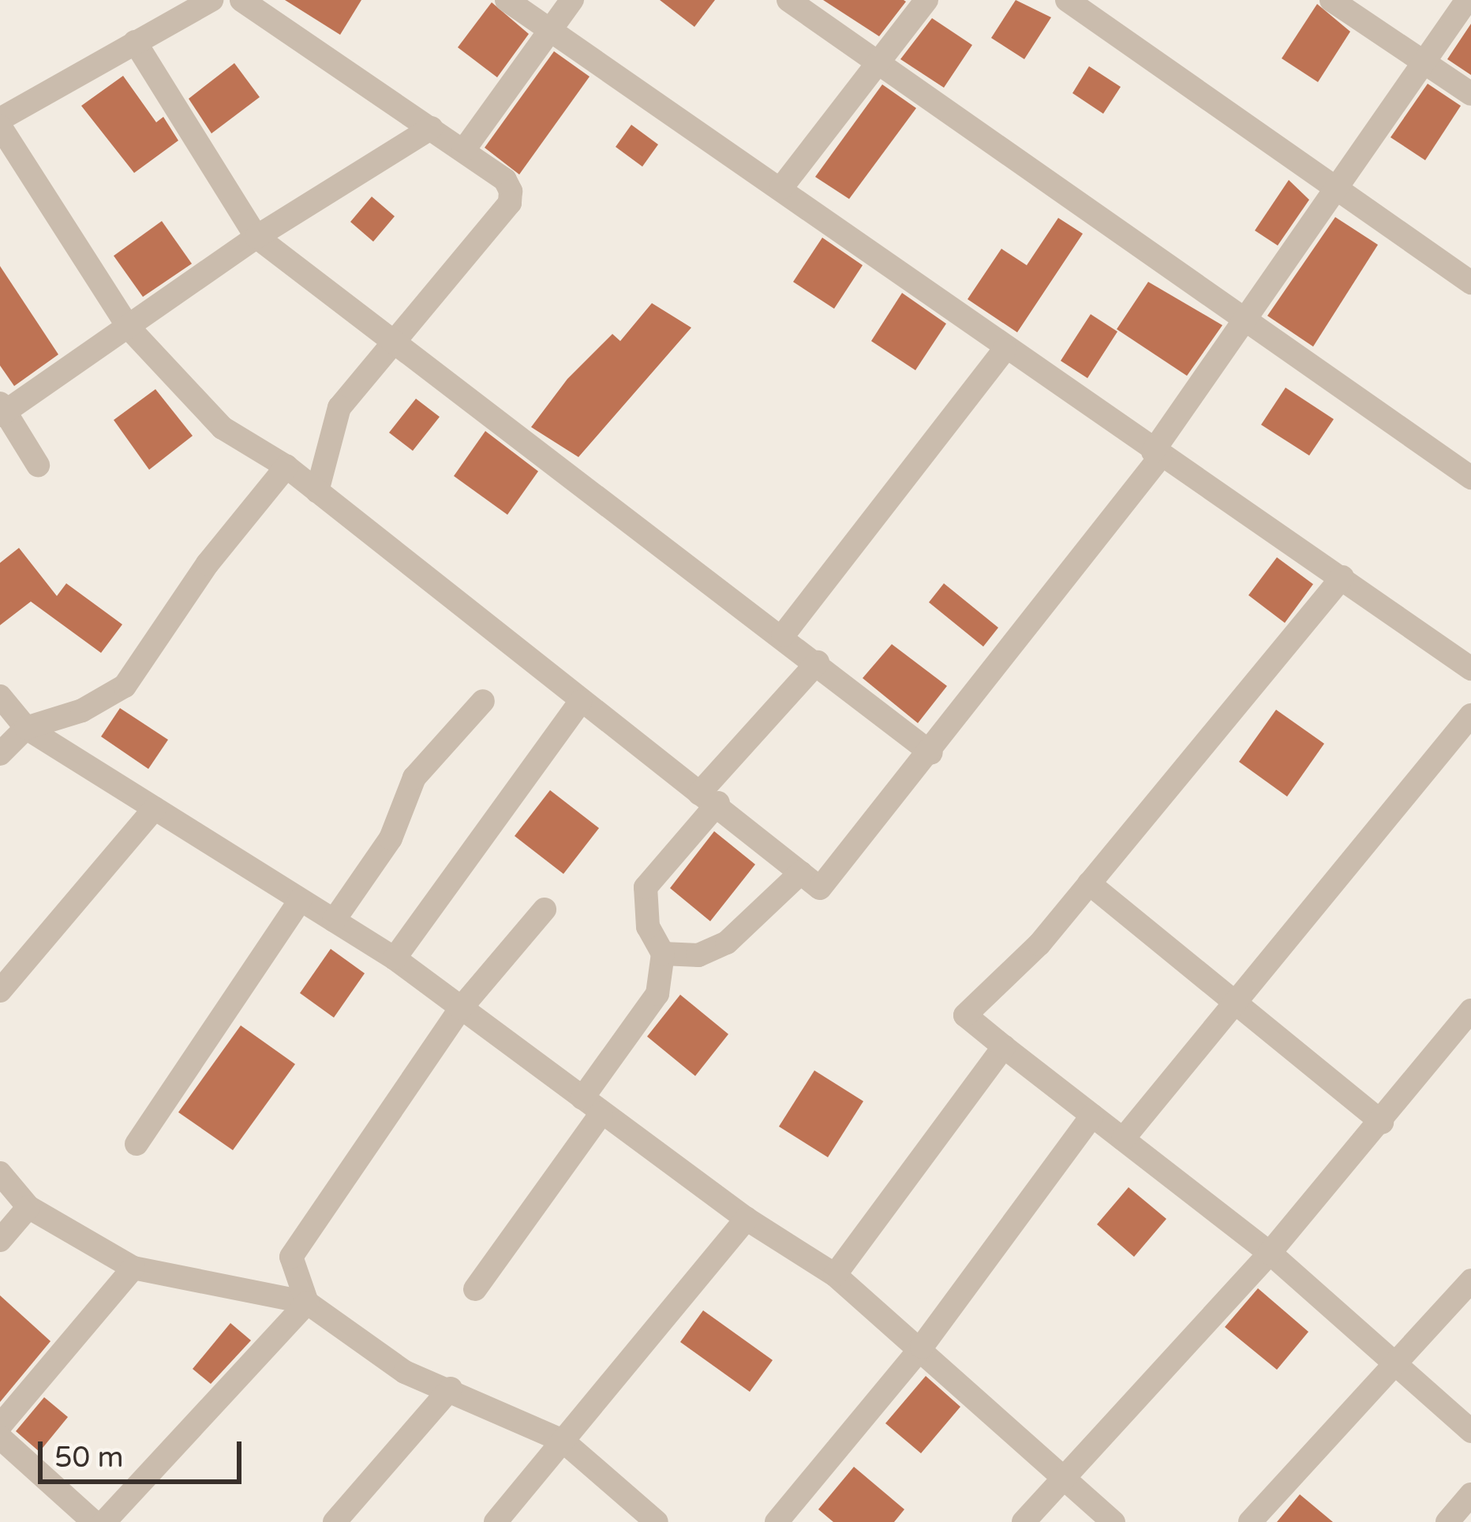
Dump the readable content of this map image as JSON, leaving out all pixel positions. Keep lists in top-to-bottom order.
{
  "scale_bar": "50 m"
}
